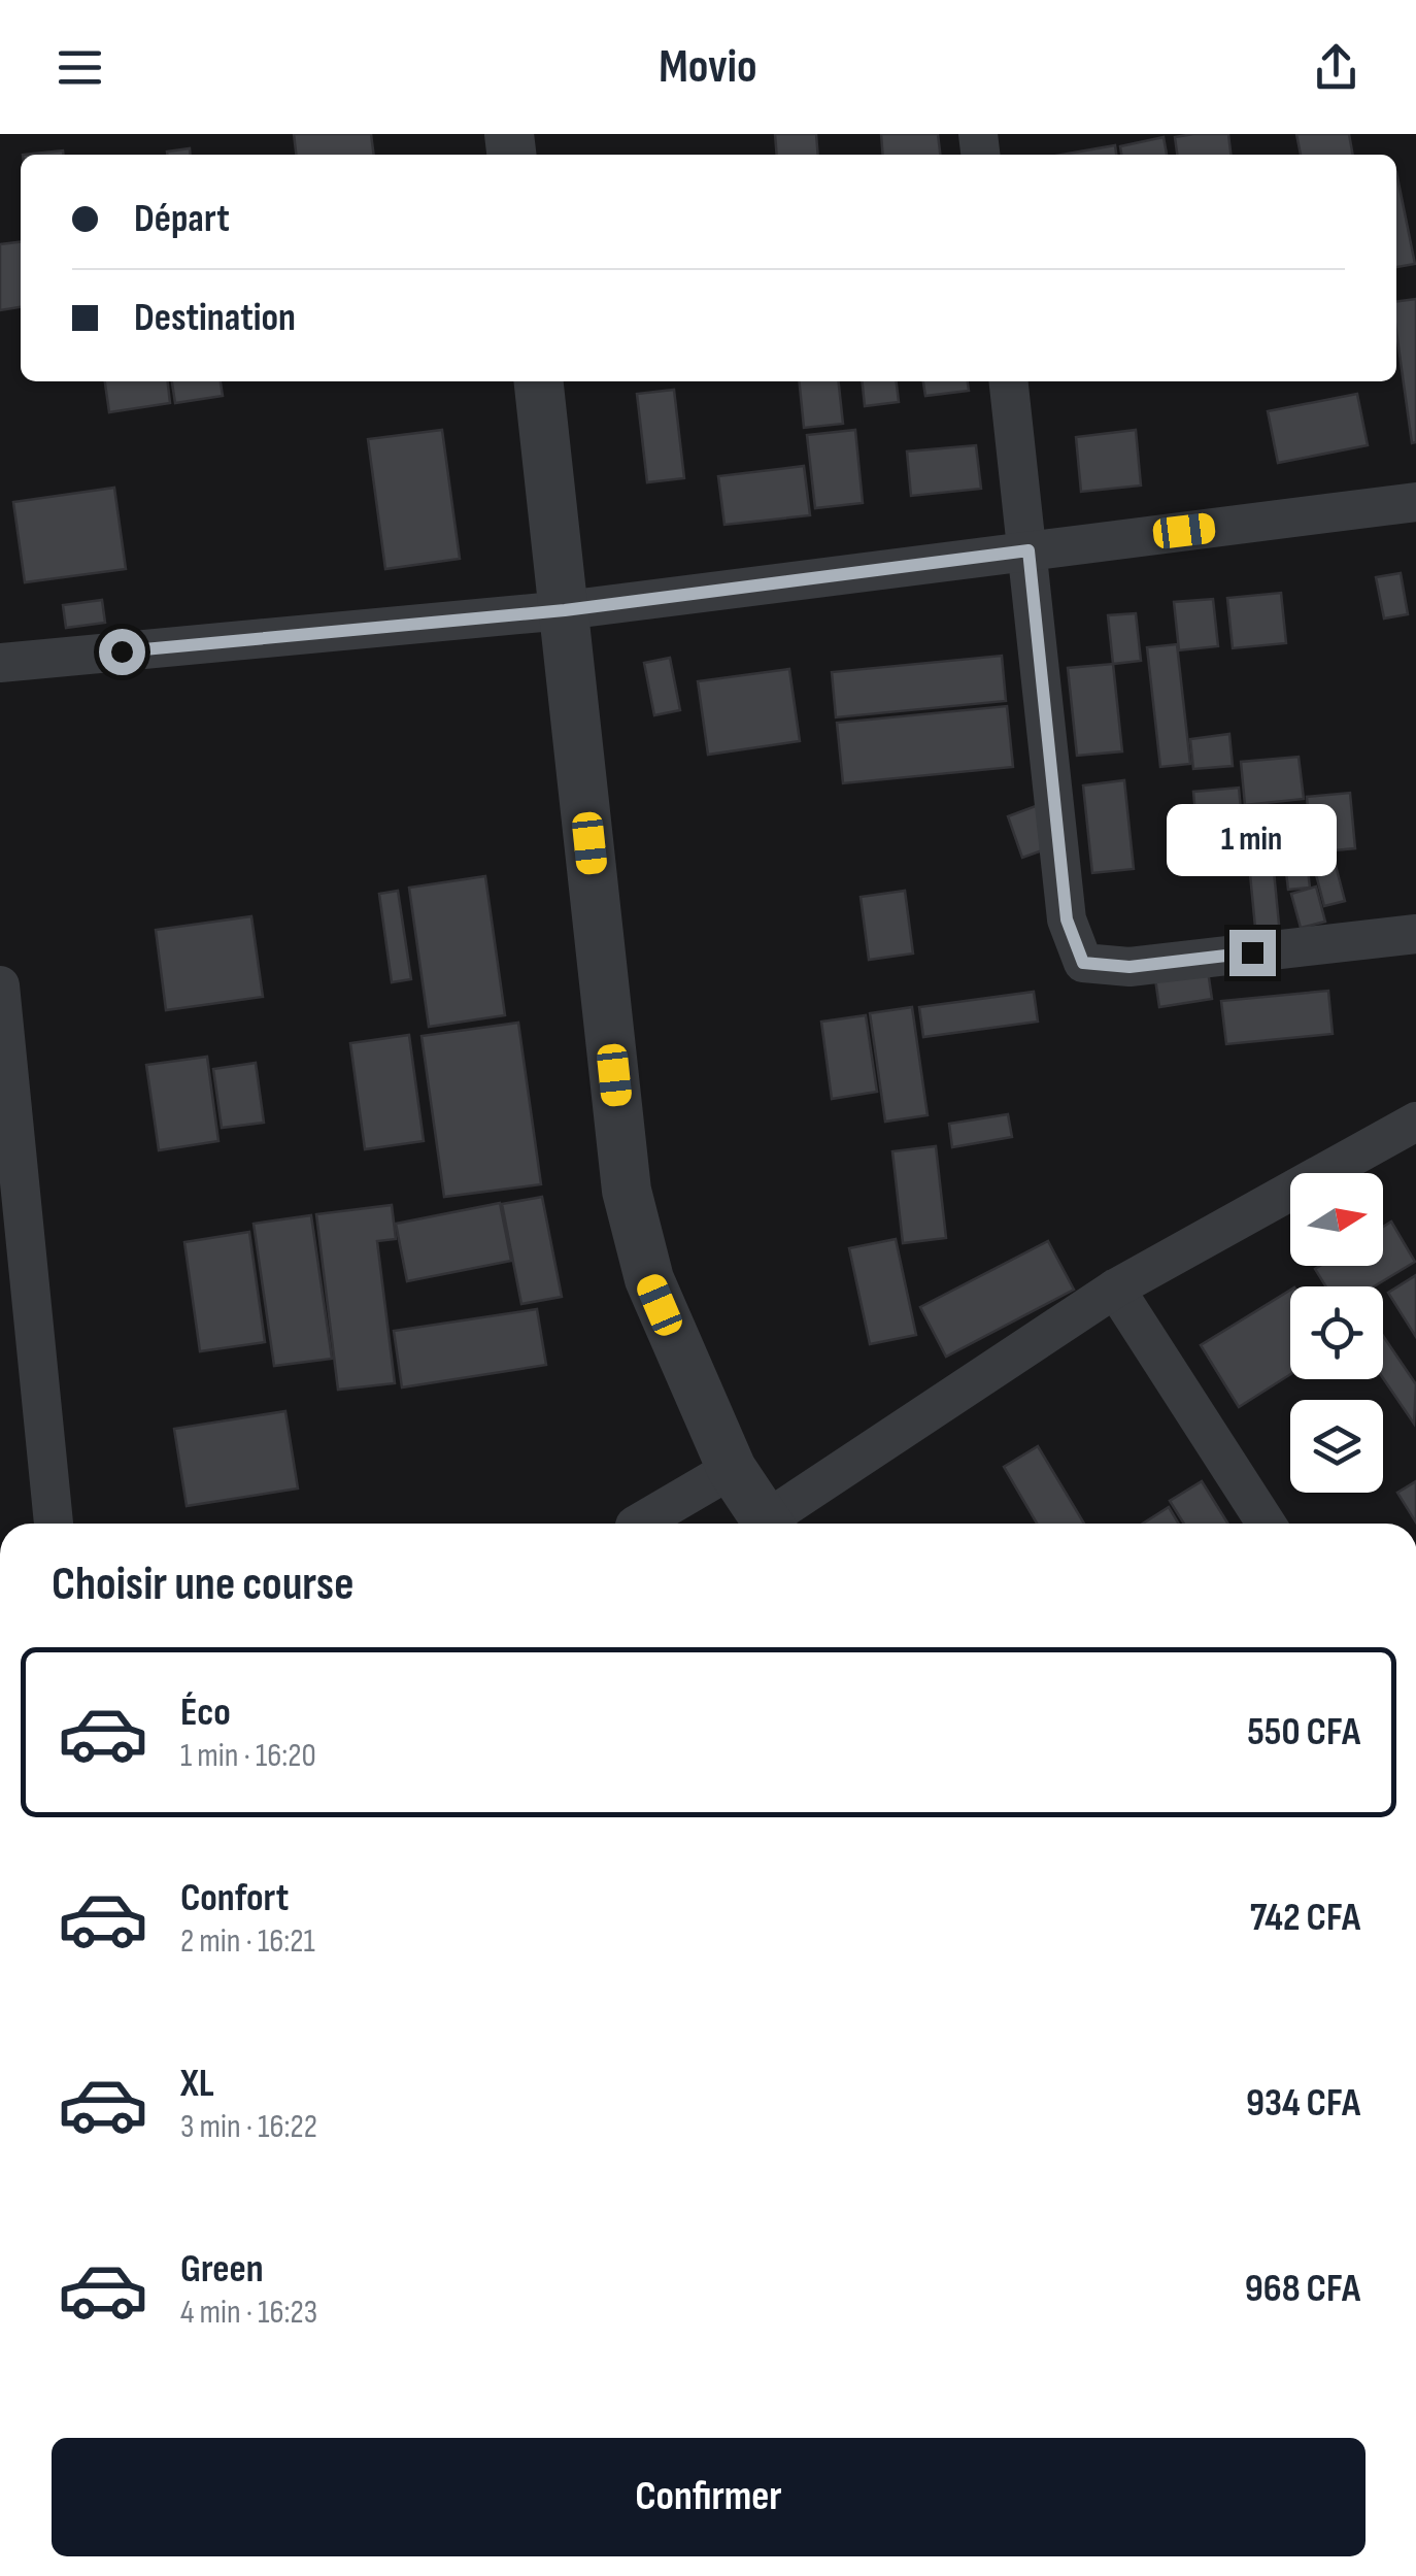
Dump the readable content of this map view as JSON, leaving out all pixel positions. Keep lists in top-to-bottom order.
{
  "north": "right",
  "page": {
    "header": "Movio",
    "banner": ["Départ", "Destination"],
    "bubble": "1 min",
    "heading": "Choisir une course",
    "list": [
      {
        "name": "Éco",
        "note": "1 min · 16:20",
        "value": "550 CFA"
      },
      {
        "name": "Confort",
        "note": "2 min · 16:21",
        "value": "742 CFA"
      },
      {
        "name": "XL",
        "note": "3 min · 16:22",
        "value": "934 CFA"
      },
      {
        "name": "Green",
        "note": "4 min · 16:23",
        "value": "968 CFA"
      }
    ],
    "buttons": "Confirmer"
  }
}
